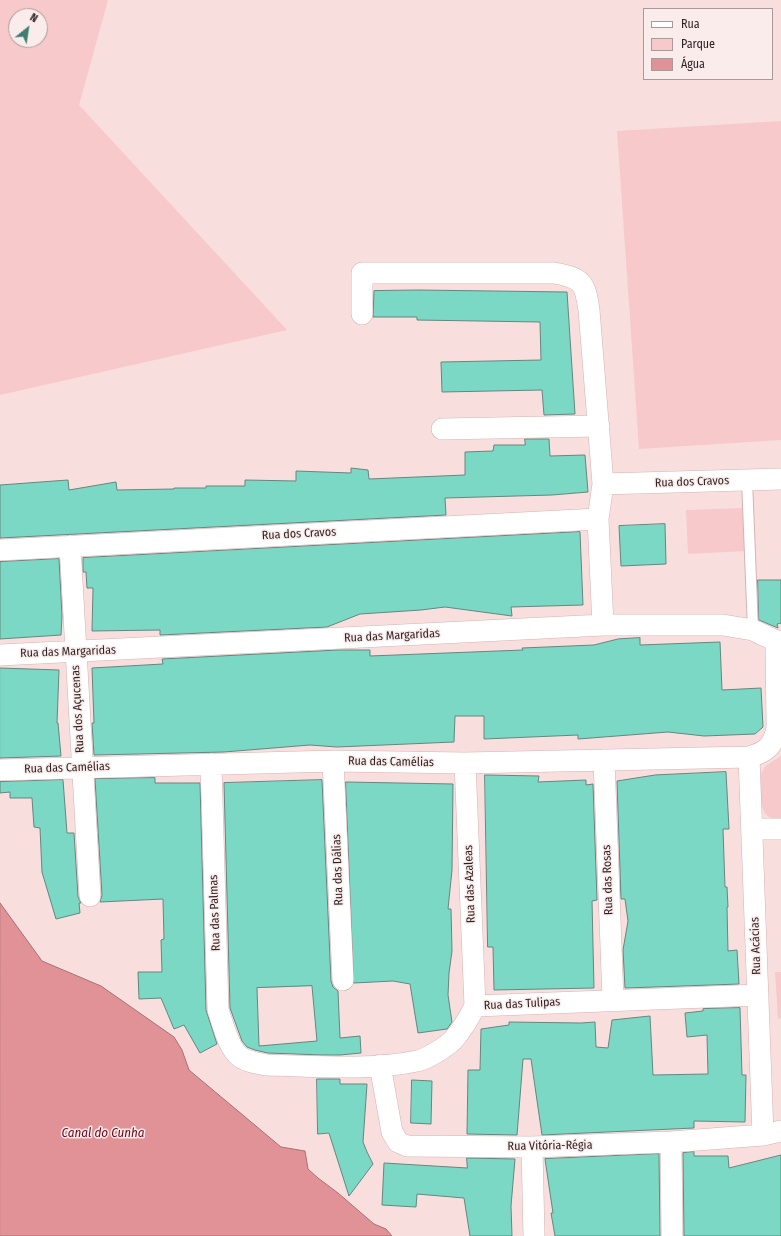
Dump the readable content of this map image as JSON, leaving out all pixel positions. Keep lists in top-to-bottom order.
{
  "streets": {
    "street": [
      "Rua dos Cravos",
      "Rua das Margaridas",
      "Rua dos Açucenas",
      "Rua das Camélias",
      "Rua das Dálias",
      "Rua das Rosas",
      "Rua das Azaleas",
      "Rua das Palmas",
      "Rua Acácias",
      "Rua das Tulipas",
      "Rua Vitória-Régia"
    ]
  },
  "crossings": [
    ["Rua dos Cravos", "Rua dos Açucenas"],
    ["Rua das Margaridas", "Rua dos Açucenas"],
    ["Rua das Margaridas", "Rua das Camélias"],
    ["Rua dos Açucenas", "Rua das Camélias"],
    ["Rua das Camélias", "Rua das Dálias"],
    ["Rua das Camélias", "Rua das Rosas"],
    ["Rua das Camélias", "Rua das Azaleas"],
    ["Rua das Camélias", "Rua das Palmas"],
    ["Rua das Camélias", "Rua Acácias"],
    ["Rua das Rosas", "Rua das Tulipas"],
    ["Rua das Azaleas", "Rua das Tulipas"],
    ["Rua das Palmas", "Rua das Tulipas"],
    ["Rua Acácias", "Rua das Tulipas"],
    ["Rua Acácias", "Rua Vitória-Régia"],
    ["Rua das Tulipas", "Rua Vitória-Régia"]
  ],
  "water": ["Canal do Cunha"],
  "legend": ["Rua", "Parque", "Água"],
  "north": "top right"
}
